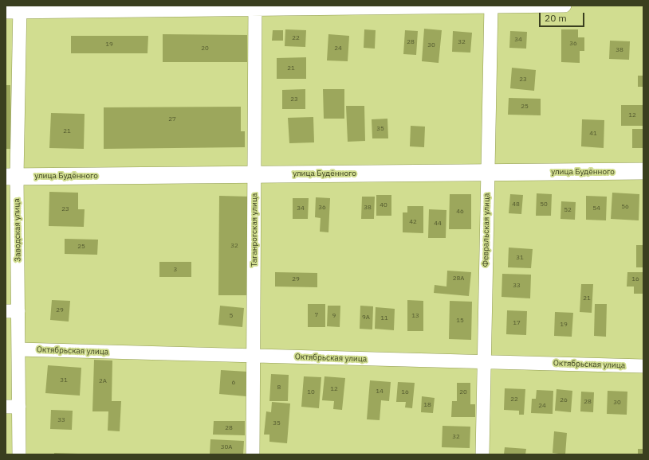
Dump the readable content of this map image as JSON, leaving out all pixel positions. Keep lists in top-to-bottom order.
{
  "streets": {
    "street": [
      "улица Будённого",
      "Заводская улица",
      "Таганрогская улица",
      "Февральская улица",
      "Октябрьская улица"
    ]
  },
  "crossings": [
    ["улица Будённого", "Заводская улица"],
    ["улица Будённого", "Таганрогская улица"],
    ["улица Будённого", "Февральская улица"],
    ["Заводская улица", "Октябрьская улица"],
    ["Таганрогская улица", "Октябрьская улица"],
    ["Февральская улица", "Октябрьская улица"]
  ],
  "house_numbers": [
    "22",
    "34",
    "28",
    "32",
    "36",
    "19",
    "30",
    "20",
    "24",
    "38",
    "21",
    "23",
    "23",
    "25",
    "12",
    "27",
    "35",
    "21",
    "41",
    "48",
    "50",
    "40",
    "56",
    "36",
    "38",
    "34",
    "54",
    "23",
    "52",
    "46",
    "42",
    "44",
    "32",
    "25",
    "31",
    "3",
    "28А",
    "29",
    "16",
    "33",
    "21",
    "29",
    "7",
    "5",
    "9",
    "13",
    "9А",
    "11",
    "15",
    "17",
    "19",
    "31",
    "2А",
    "6",
    "8",
    "12",
    "14",
    "10",
    "16",
    "20",
    "22",
    "26",
    "28",
    "30",
    "18",
    "24",
    "33",
    "35",
    "28",
    "32",
    "30А"
  ],
  "scale_bar": "20 m"
}
